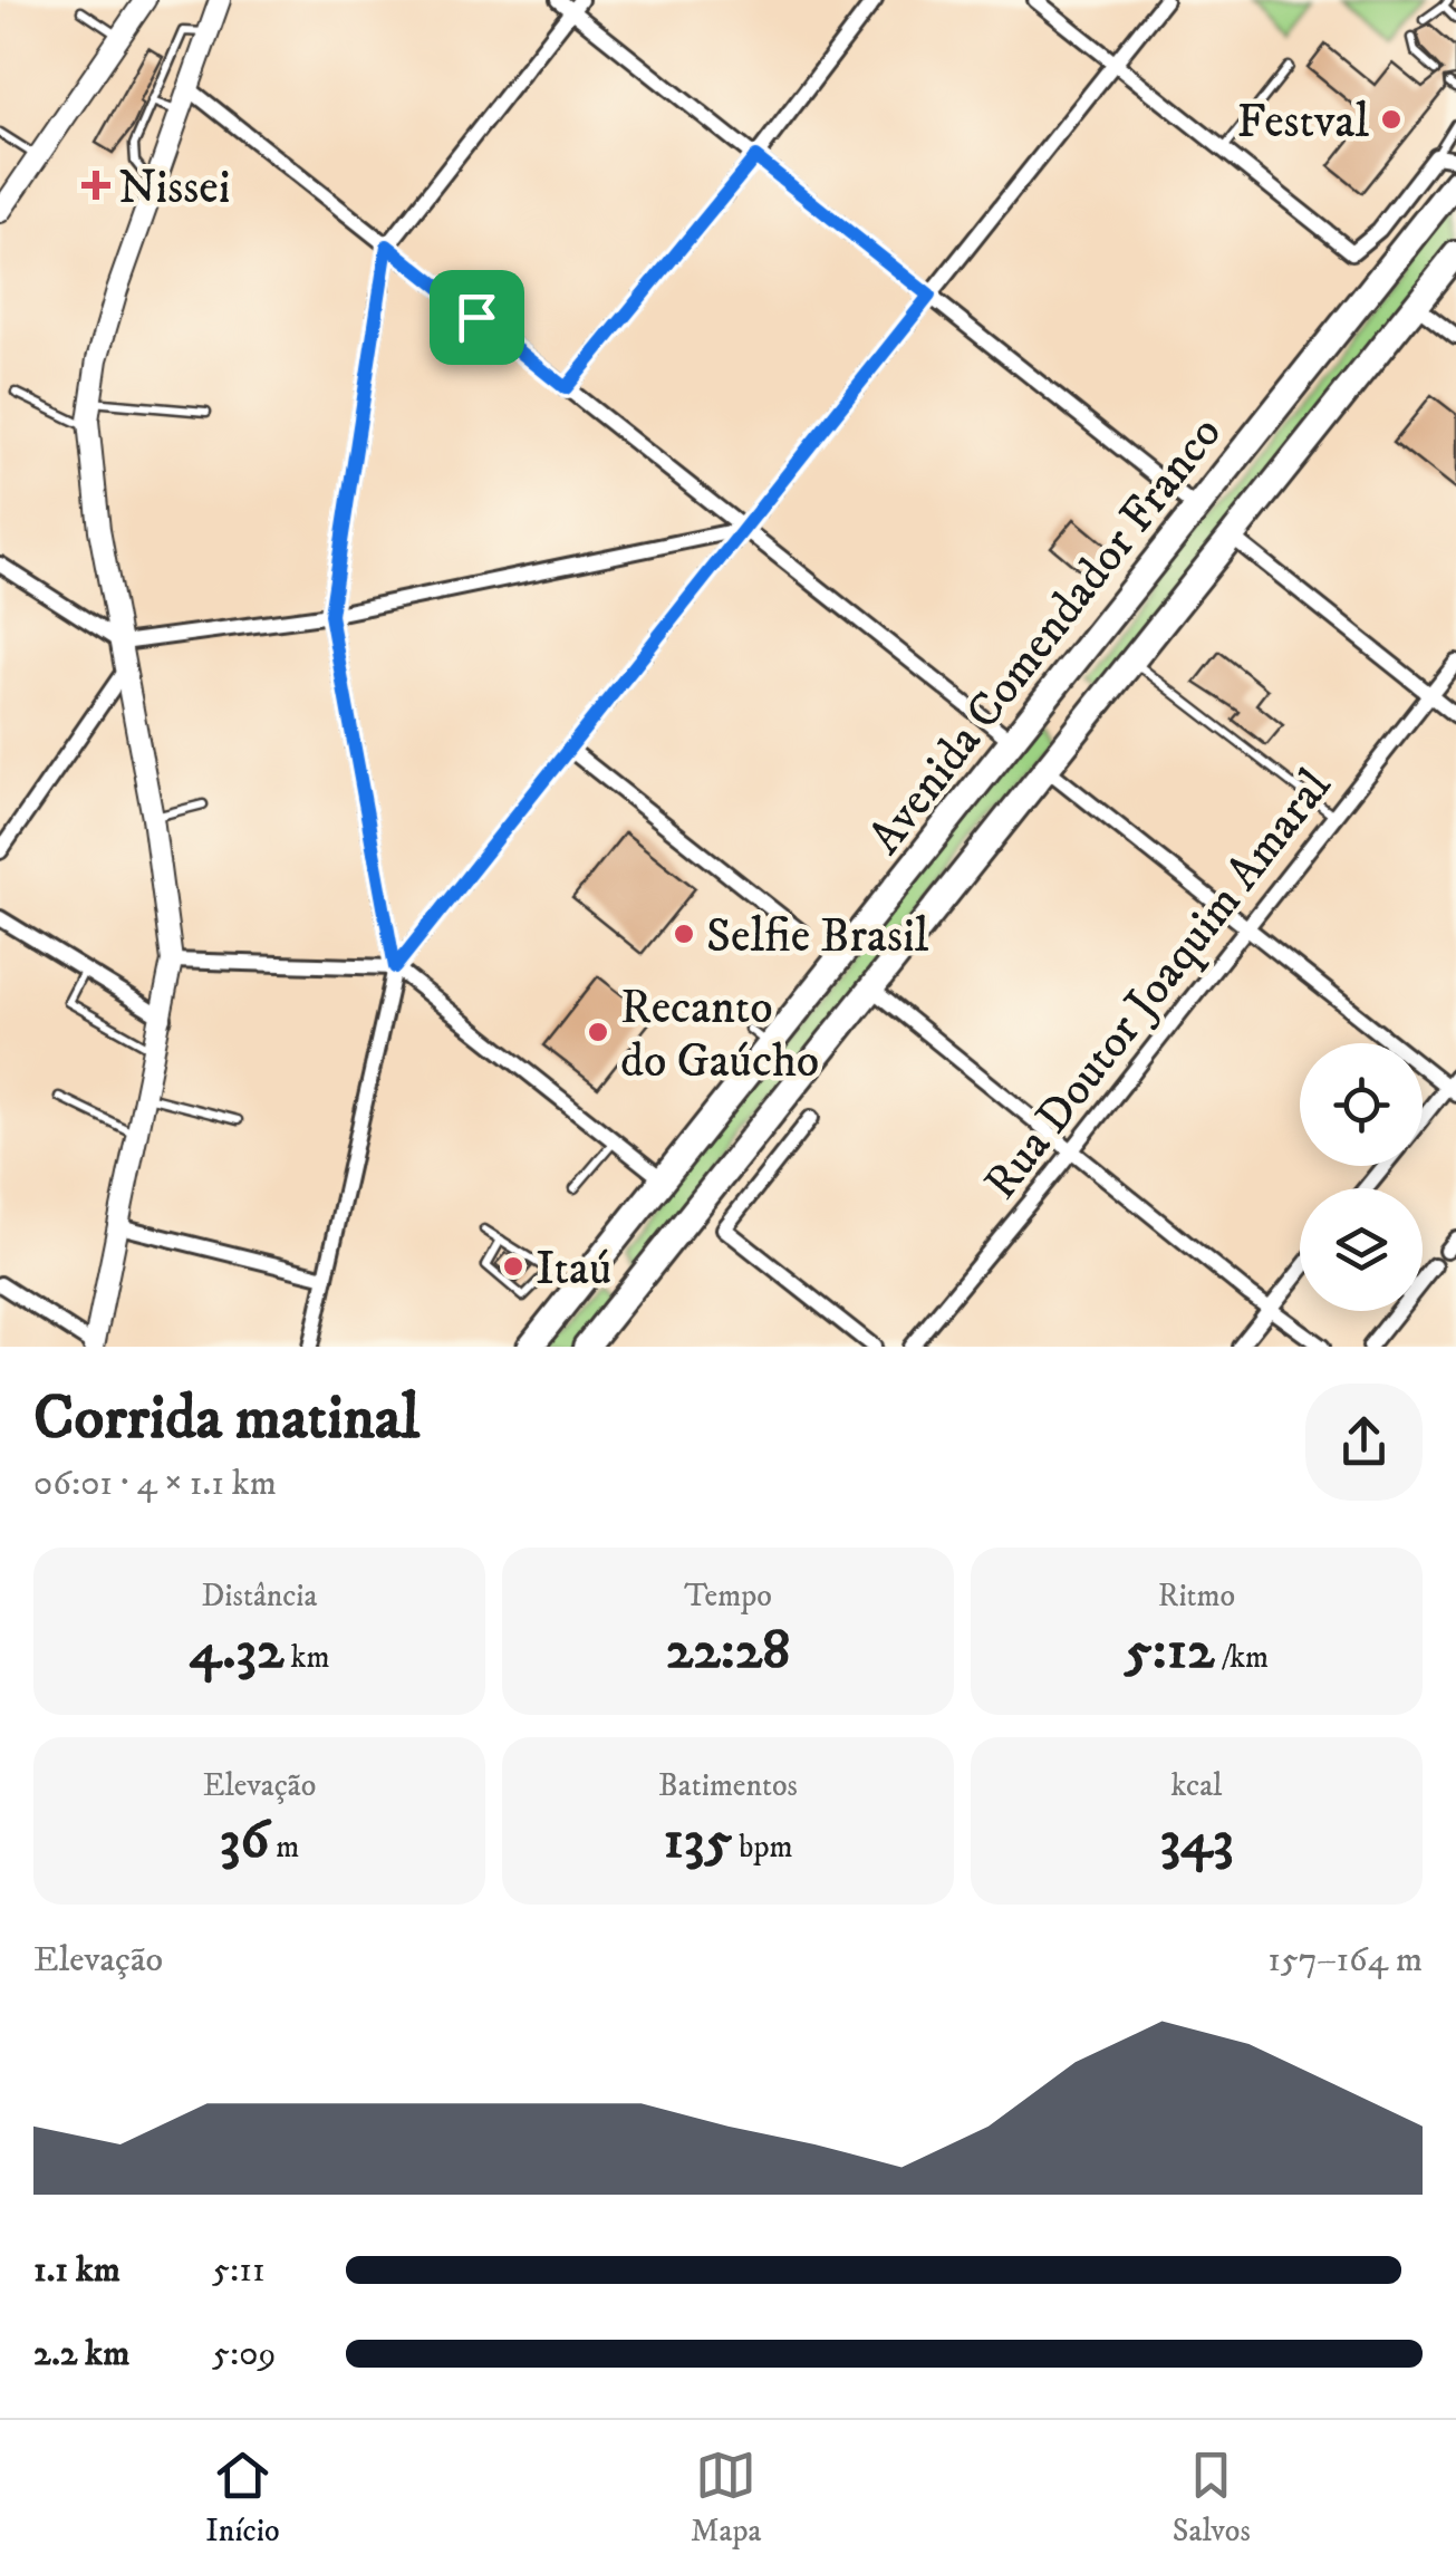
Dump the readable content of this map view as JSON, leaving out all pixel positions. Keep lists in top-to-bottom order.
{
  "streets": {
    "highway": ["Avenida Comendador Franco"],
    "street": ["Rua Doutor Joaquim Amaral"]
  },
  "places": {
    "other": [
      "Festval",
      "Selfie Brasil",
      "Recanto do Gaúcho",
      "Itaú"
    ],
    "health": ["Nissei"]
  },
  "page": {
    "heading": ["Corrida matinal", "06:01 · 4 × 1.1 km"],
    "stats": [
      ["Distância", "4.32 km"],
      ["Tempo", "22:28"],
      ["Ritmo", "5:12 /km"],
      ["Elevação", "36 m"],
      ["Batimentos", "135 bpm"],
      ["kcal", "343"]
    ],
    "chart": ["Elevação", "157–164 m"],
    "list": [
      {
        "name": "1.1 km",
        "note": "5:11"
      },
      {
        "name": "2.2 km",
        "note": "5:09"
      }
    ],
    "tabs": ["Início", "Mapa", "Salvos"]
  }
}
